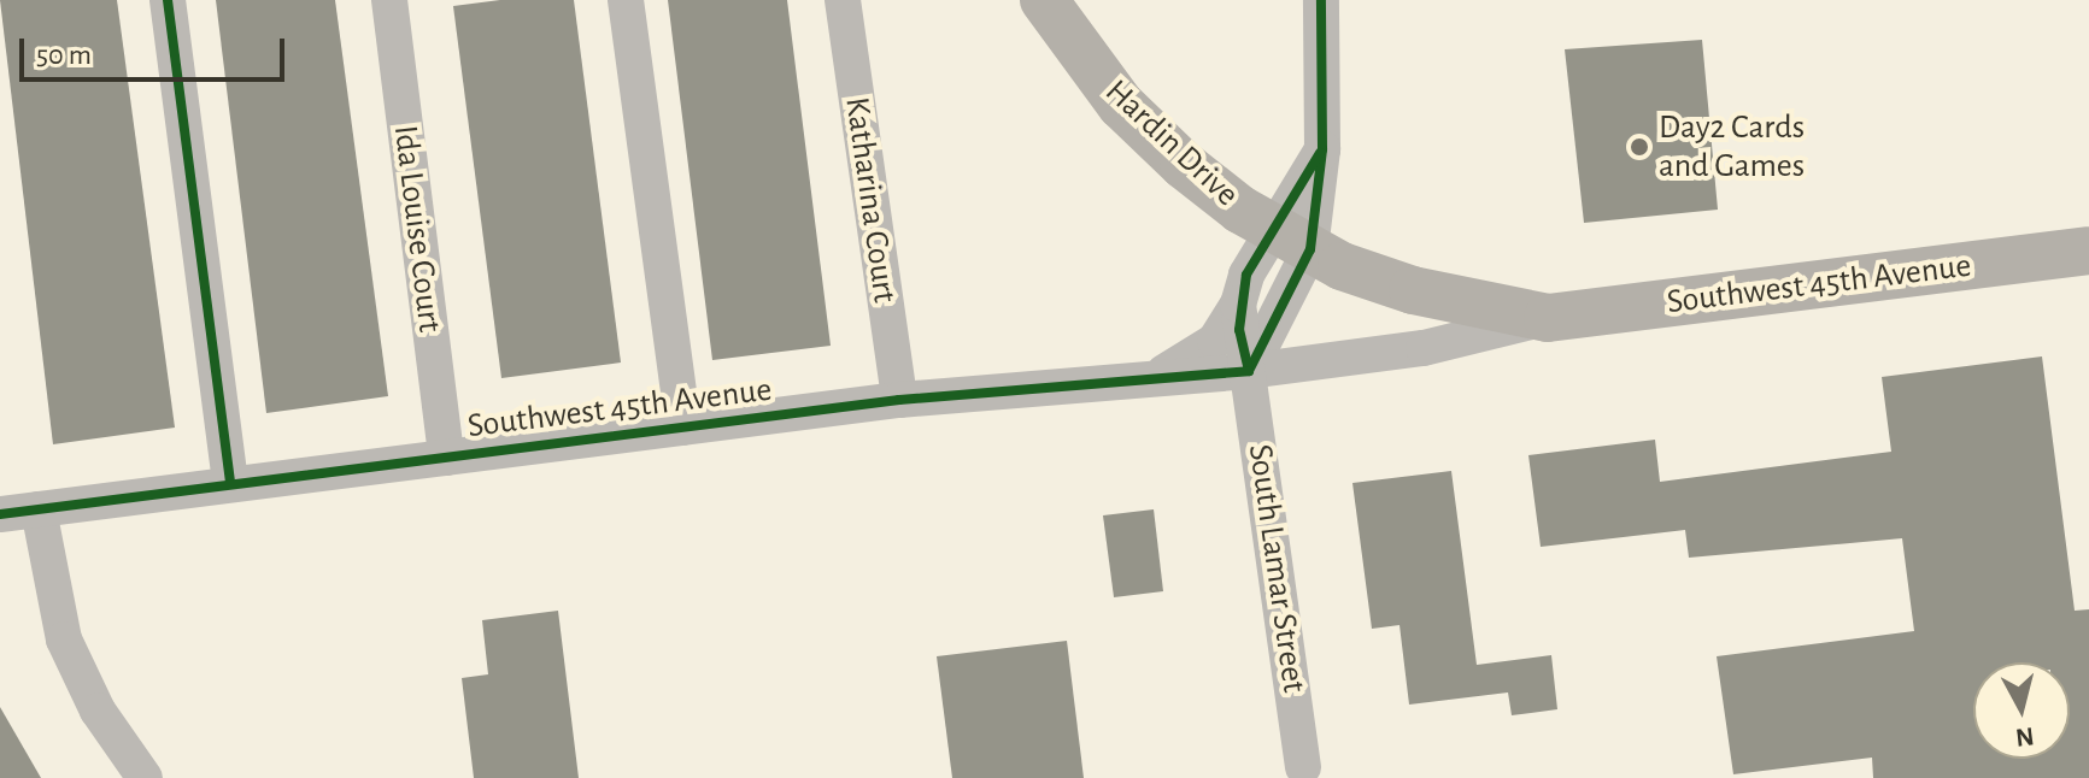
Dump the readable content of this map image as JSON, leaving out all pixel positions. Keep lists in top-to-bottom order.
{
  "streets": {
    "main road": ["Hardin Drive", "Southwest 45th Avenue"],
    "street": ["Katharina Court", "Ida Louise Court", "South Lamar Street"]
  },
  "crossings": [
    ["Hardin Drive", "Southwest 45th Avenue"],
    ["Katharina Court", "Southwest 45th Avenue"],
    ["Ida Louise Court", "Southwest 45th Avenue"],
    ["Southwest 45th Avenue", "South Lamar Street"]
  ],
  "places": ["Day2 Cards and Games"],
  "scale_bar": "50 m",
  "north": "bottom"
}
